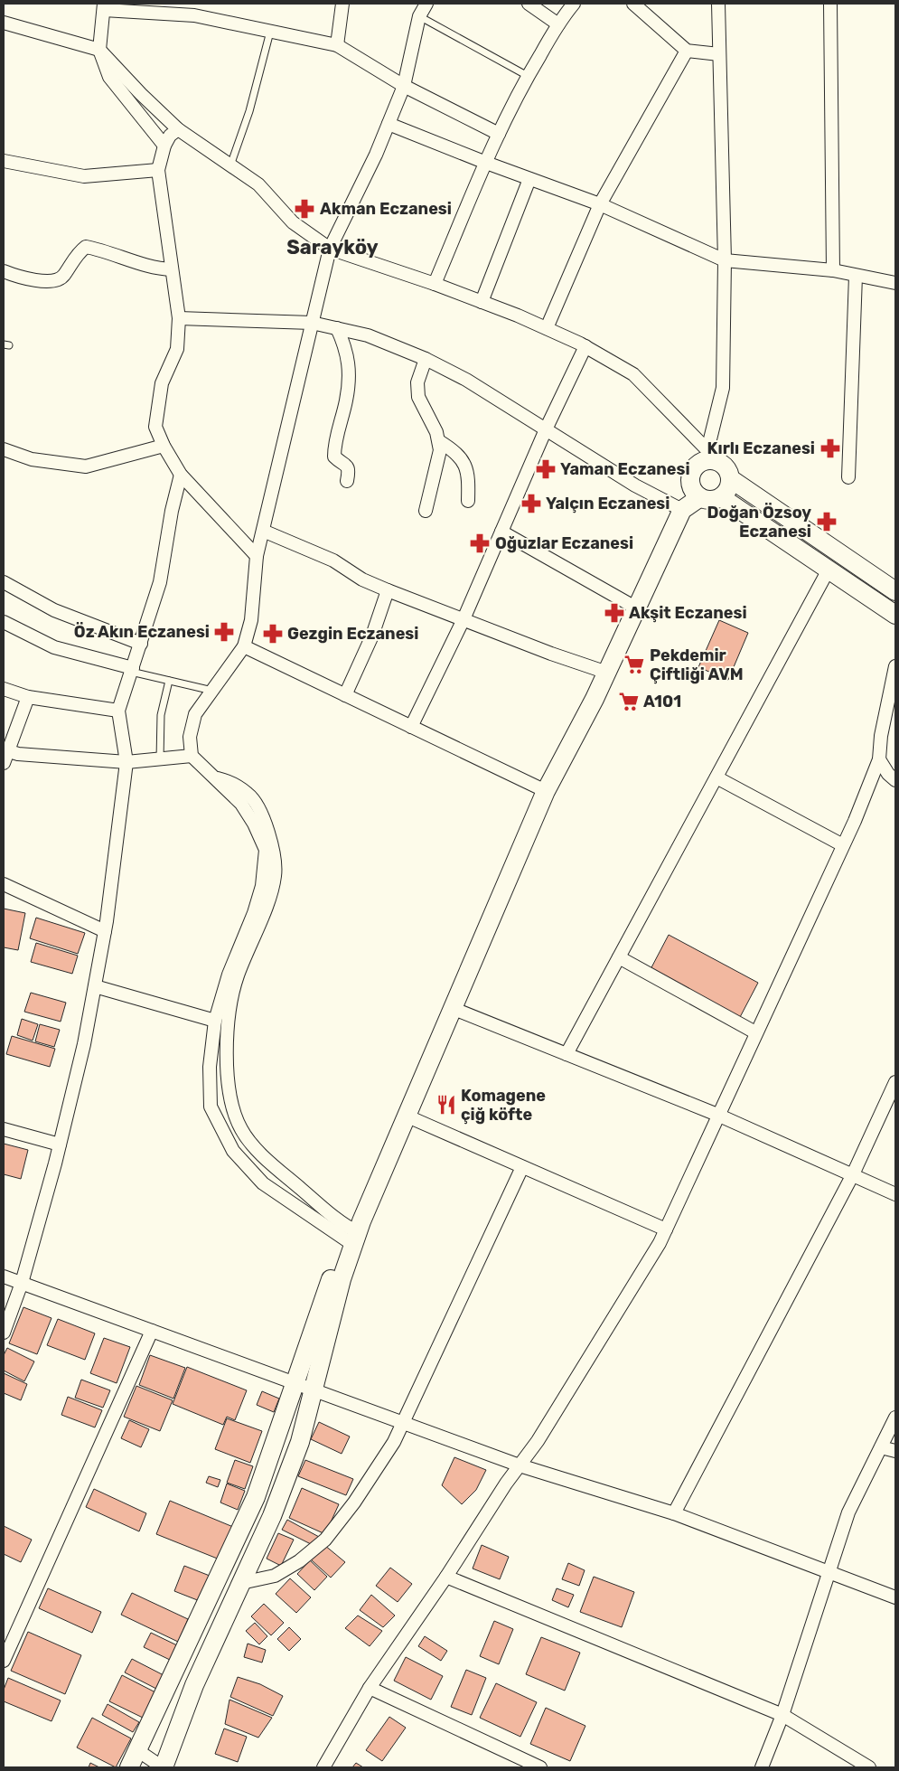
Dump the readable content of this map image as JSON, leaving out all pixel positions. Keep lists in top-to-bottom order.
{
  "districts": ["Sarayköy"],
  "places": {
    "pharmacy": [
      "Akman Eczanesi",
      "Kırlı Eczanesi",
      "Yaman Eczanesi",
      "Yalçın Eczanesi",
      "Doğan Özsoy Eczanesi",
      "Oğuzlar Eczanesi",
      "Akşit Eczanesi",
      "Öz Akın Eczanesi",
      "Gezgin Eczanesi"
    ],
    "supermarket": ["Pekdemir Çiftliği AVM", "A101"],
    "restaurant": ["Komagene çiğ köfte"]
  }
}
